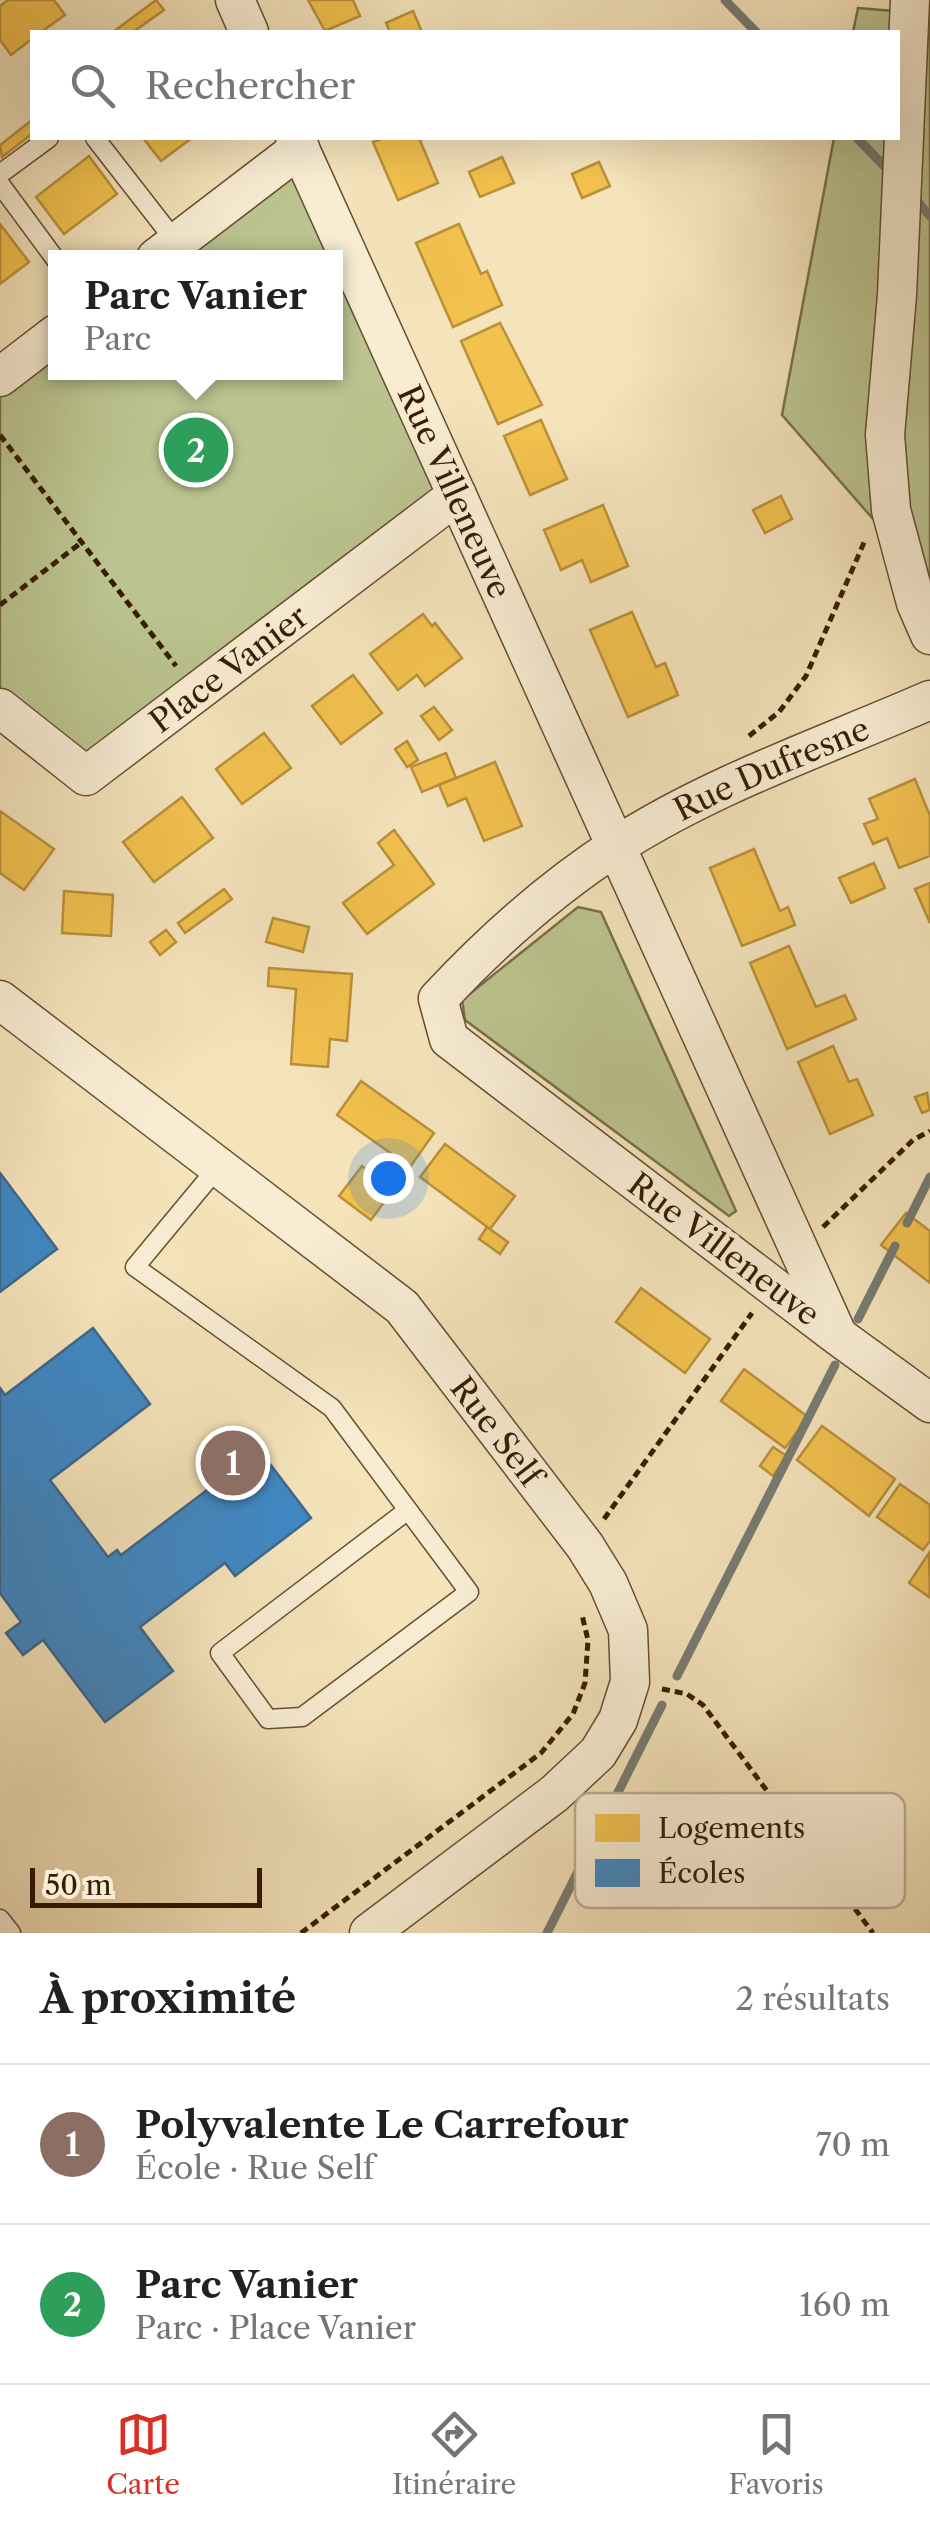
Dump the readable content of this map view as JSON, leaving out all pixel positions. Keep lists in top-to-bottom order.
{
  "streets": {
    "street": [
      "Rue Villeneuve",
      "Place Vanier",
      "Rue Dufresne",
      "Rue Self"
    ]
  },
  "crossings": [
    ["Rue Villeneuve", "Place Vanier"],
    ["Rue Villeneuve", "Rue Dufresne"]
  ],
  "legend": ["Logements", "Écoles"],
  "scale_bar": "50 m",
  "page": {
    "search": "Rechercher",
    "popup": ["Parc Vanier", "Parc"],
    "pins": ["2", "1"],
    "scale": "50 m",
    "heading": ["À proximité", "2 résultats"],
    "list": [
      {
        "mark": "1",
        "name": "Polyvalente Le Carrefour",
        "note": "École · Rue Self",
        "value": "70 m"
      },
      {
        "mark": "2",
        "name": "Parc Vanier",
        "note": "Parc · Place Vanier",
        "value": "160 m"
      }
    ],
    "nav": ["Carte", "Itinéraire", "Favoris"]
  }
}
